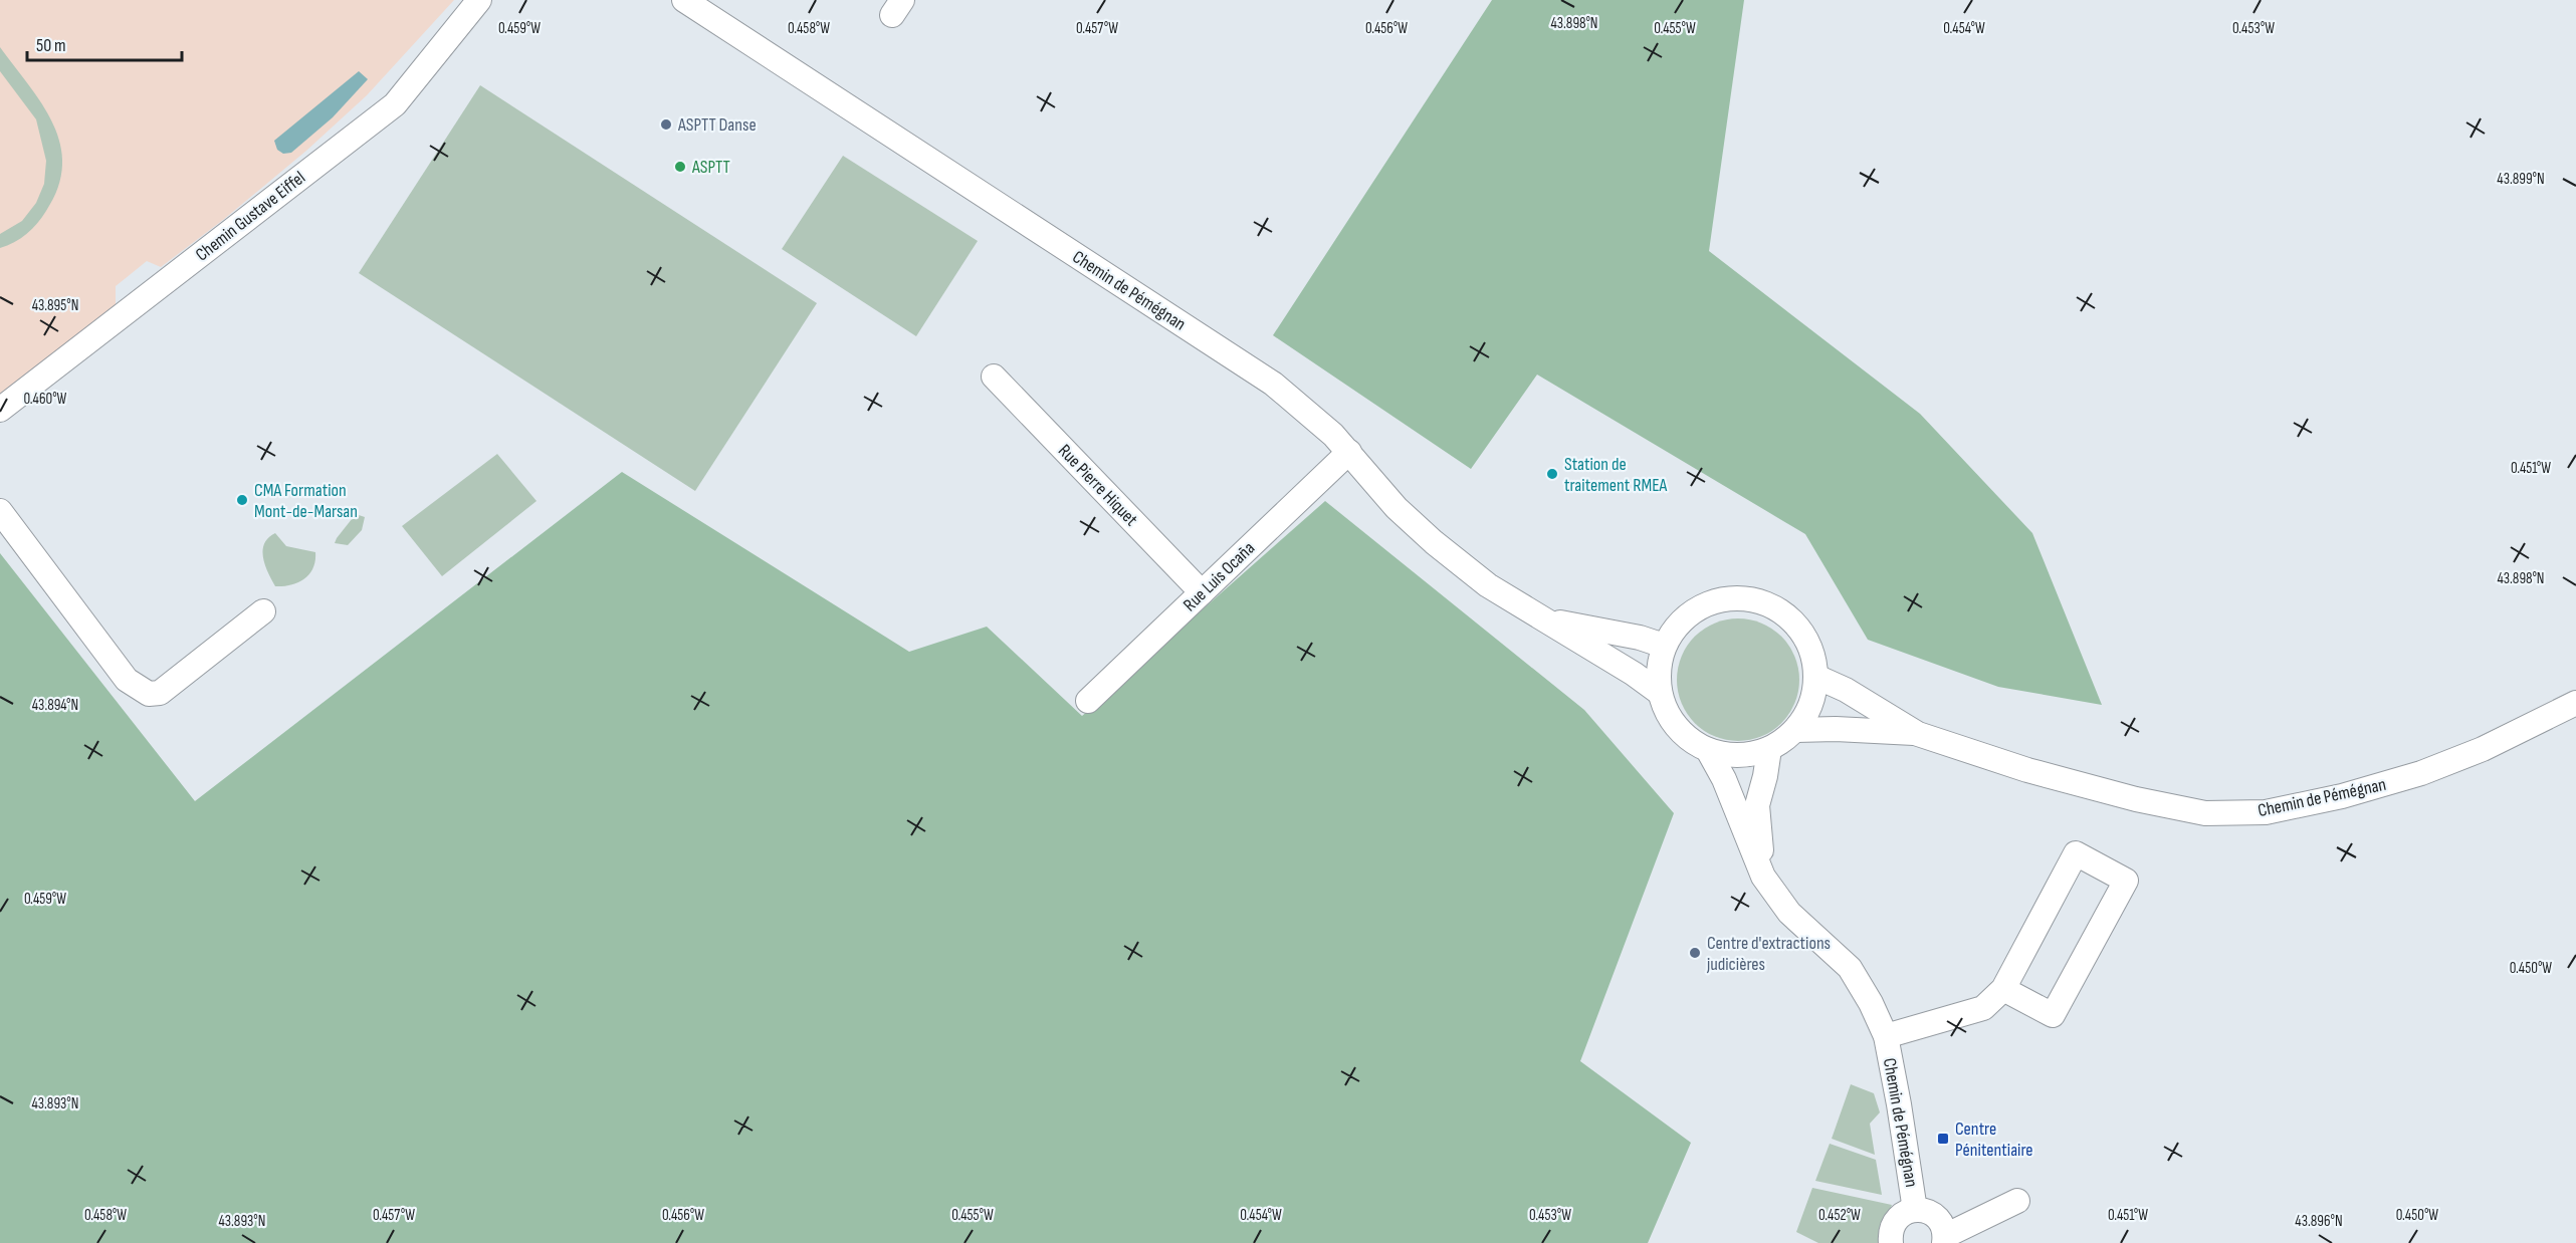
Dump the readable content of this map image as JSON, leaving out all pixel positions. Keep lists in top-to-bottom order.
{
  "streets": {
    "street": [
      "Chemin Gustave Eiffel",
      "Chemin de Pémégnan",
      "Rue Pierre Hiquet",
      "Rue Luis Ocaña"
    ]
  },
  "crossings": [
    ["Chemin de Pémégnan", "Rue Luis Ocaña"],
    ["Rue Pierre Hiquet", "Rue Luis Ocaña"]
  ],
  "places": {
    "other": [
      "ASPTT Danse",
      "ASPTT",
      "Station de traitement RMEA",
      "CMA Formation Mont-de-Marsan",
      "Centre d'extractions judicières"
    ],
    "transit": ["Centre Pénitentiaire"]
  },
  "scale_bar": "50 m",
  "coordinates": [
    "43.898°N",
    "0.456°W",
    "0.455°W",
    "0.453°W",
    "0.459°W",
    "0.458°W",
    "0.457°W",
    "0.454°W",
    "43.899°N",
    "43.895°N",
    "0.460°W",
    "0.451°W",
    "43.894°N",
    "0.450°W",
    "43.893°N",
    "0.452°W",
    "43.896°N"
  ]
}
